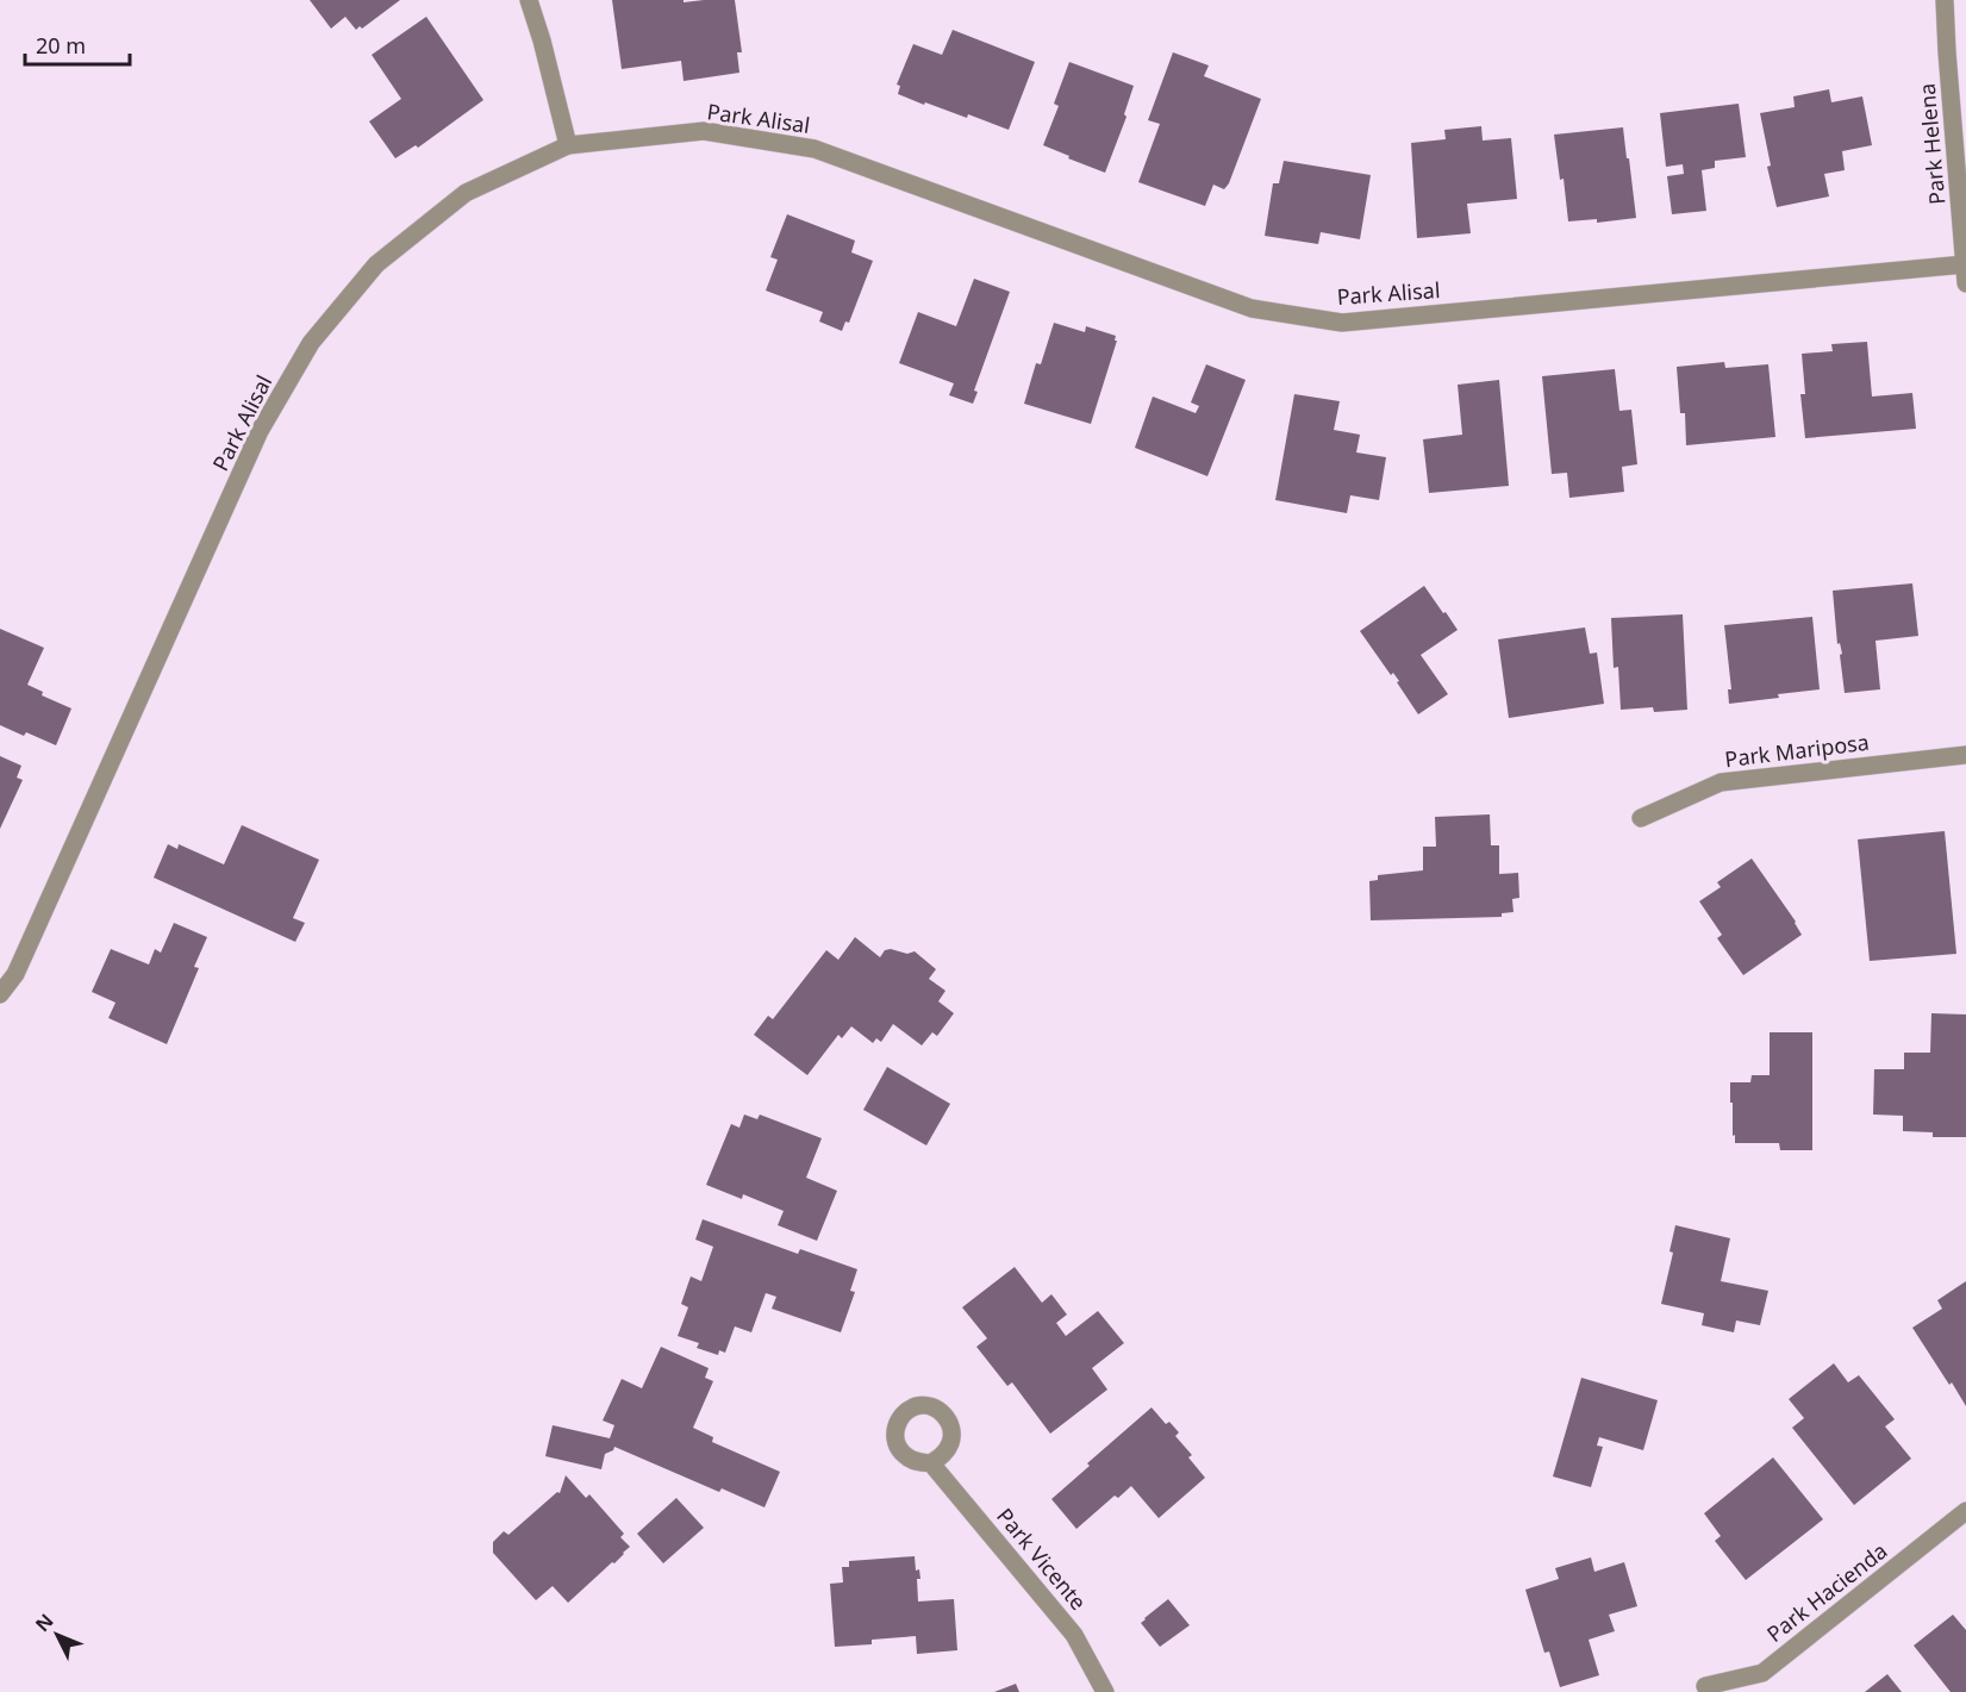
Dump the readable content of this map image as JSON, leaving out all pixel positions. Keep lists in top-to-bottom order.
{
  "streets": {
    "street": [
      "Park Alisal",
      "Park Helena",
      "Park Mariposa",
      "Park Vicente",
      "Park Hacienda"
    ]
  },
  "crossings": [
    ["Park Alisal", "Park Helena"]
  ],
  "scale_bar": "20 m",
  "north": "top left"
}
